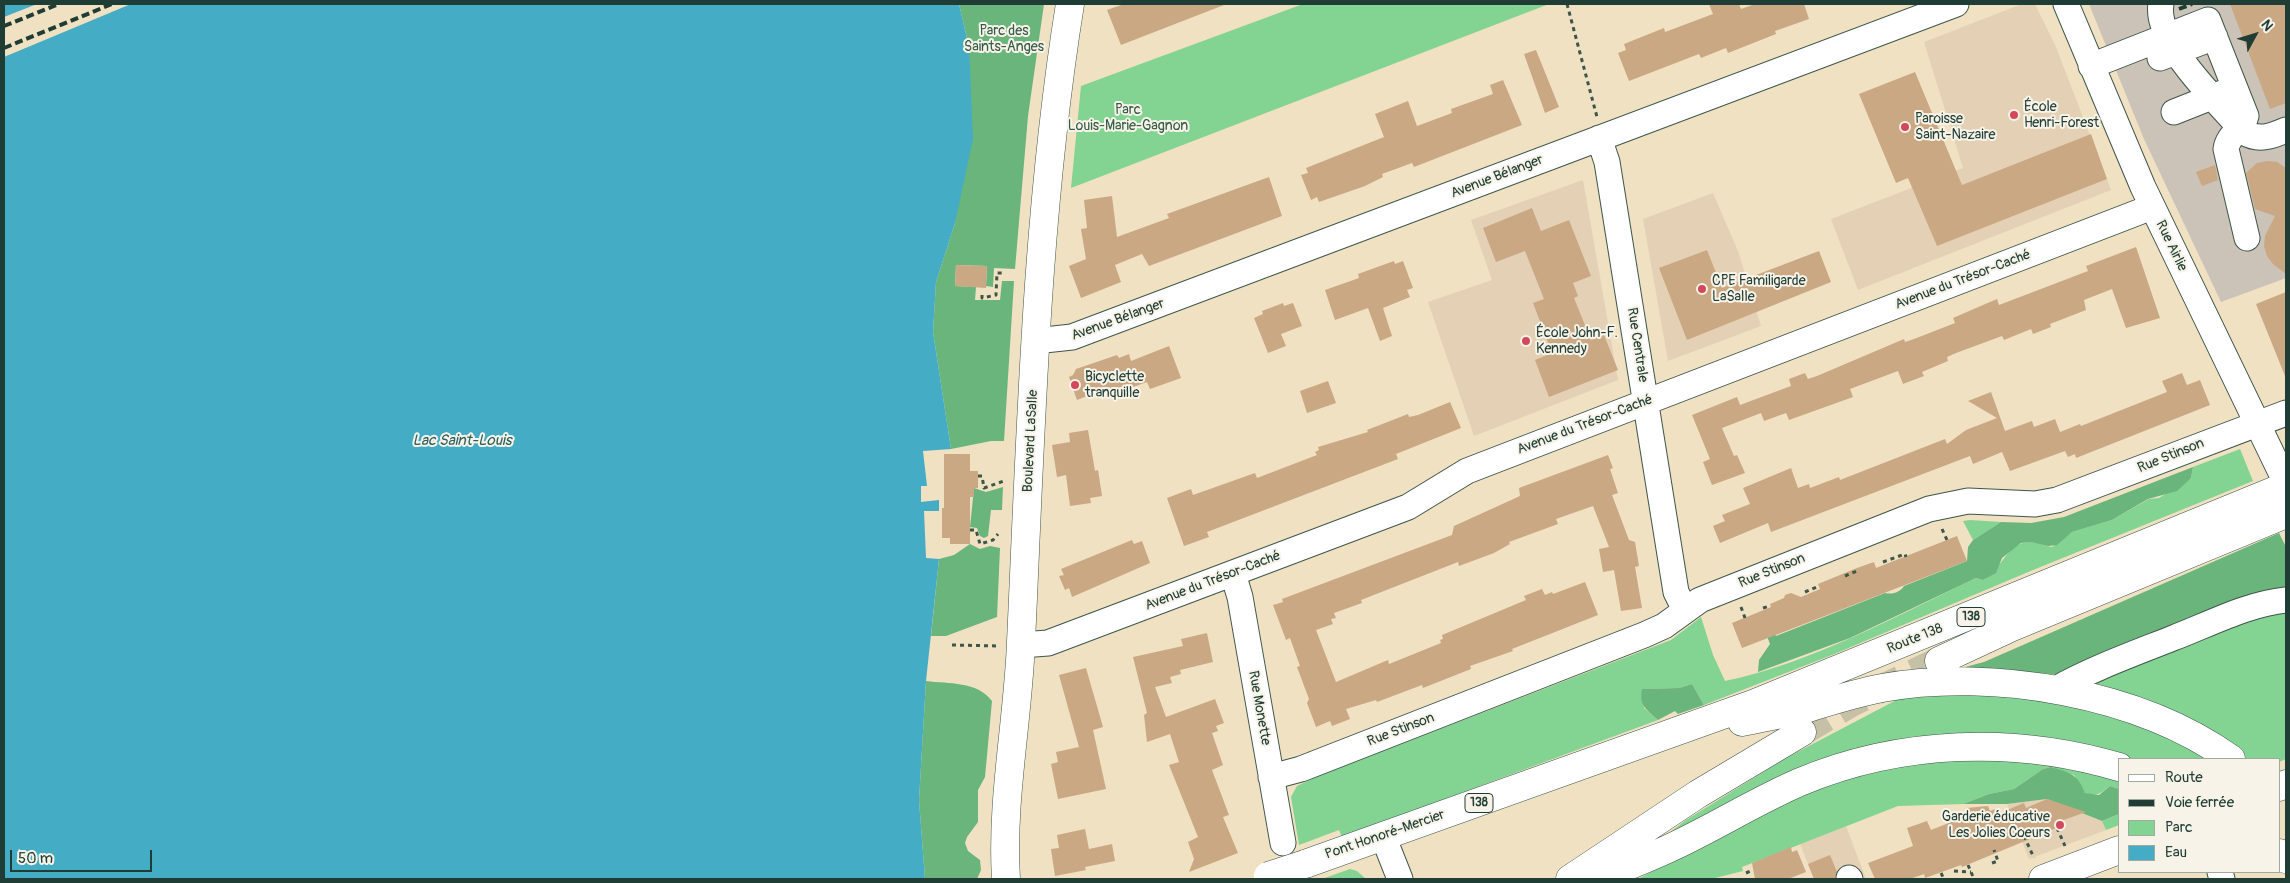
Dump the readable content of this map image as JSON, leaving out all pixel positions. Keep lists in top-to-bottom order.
{
  "streets": {
    "main road": [
      "Boulevard LaSalle",
      "138",
      "Route 138",
      "Pont Honoré-Mercier"
    ],
    "street": [
      "Avenue Bélanger",
      "Rue Airlie",
      "Avenue du Trésor-Caché",
      "Rue Centrale",
      "Rue Stinson",
      "Rue Monette"
    ]
  },
  "crossings": [
    ["Avenue Bélanger", "Rue Centrale"],
    ["Avenue Bélanger", "Boulevard LaSalle"],
    ["Rue Airlie", "Avenue du Trésor-Caché"],
    ["Rue Airlie", "Rue Stinson"],
    ["Rue Airlie", "Route 138"],
    ["Avenue du Trésor-Caché", "Rue Centrale"],
    ["Avenue du Trésor-Caché", "Boulevard LaSalle"],
    ["Avenue du Trésor-Caché", "Rue Monette"],
    ["Rue Centrale", "Rue Stinson"],
    ["Rue Stinson", "Rue Monette"],
    ["Route 138", "Pont Honoré-Mercier"]
  ],
  "water": ["Lac Saint-Louis"],
  "parks": ["Parc des Saints-Anges", "Parc Louis-Marie-Gagnon"],
  "places": [
    "École Henri-Forest",
    "Paroisse Saint-Nazaire",
    "CPE Familigarde LaSalle",
    "École John-F. Kennedy",
    "Bicyclette tranquille",
    "Garderie éducative Les Jolies Coeurs"
  ],
  "legend": [
    "Route",
    "Voie ferrée",
    "Parc",
    "Eau"
  ],
  "scale_bar": "50 m",
  "north": "top right"
}
